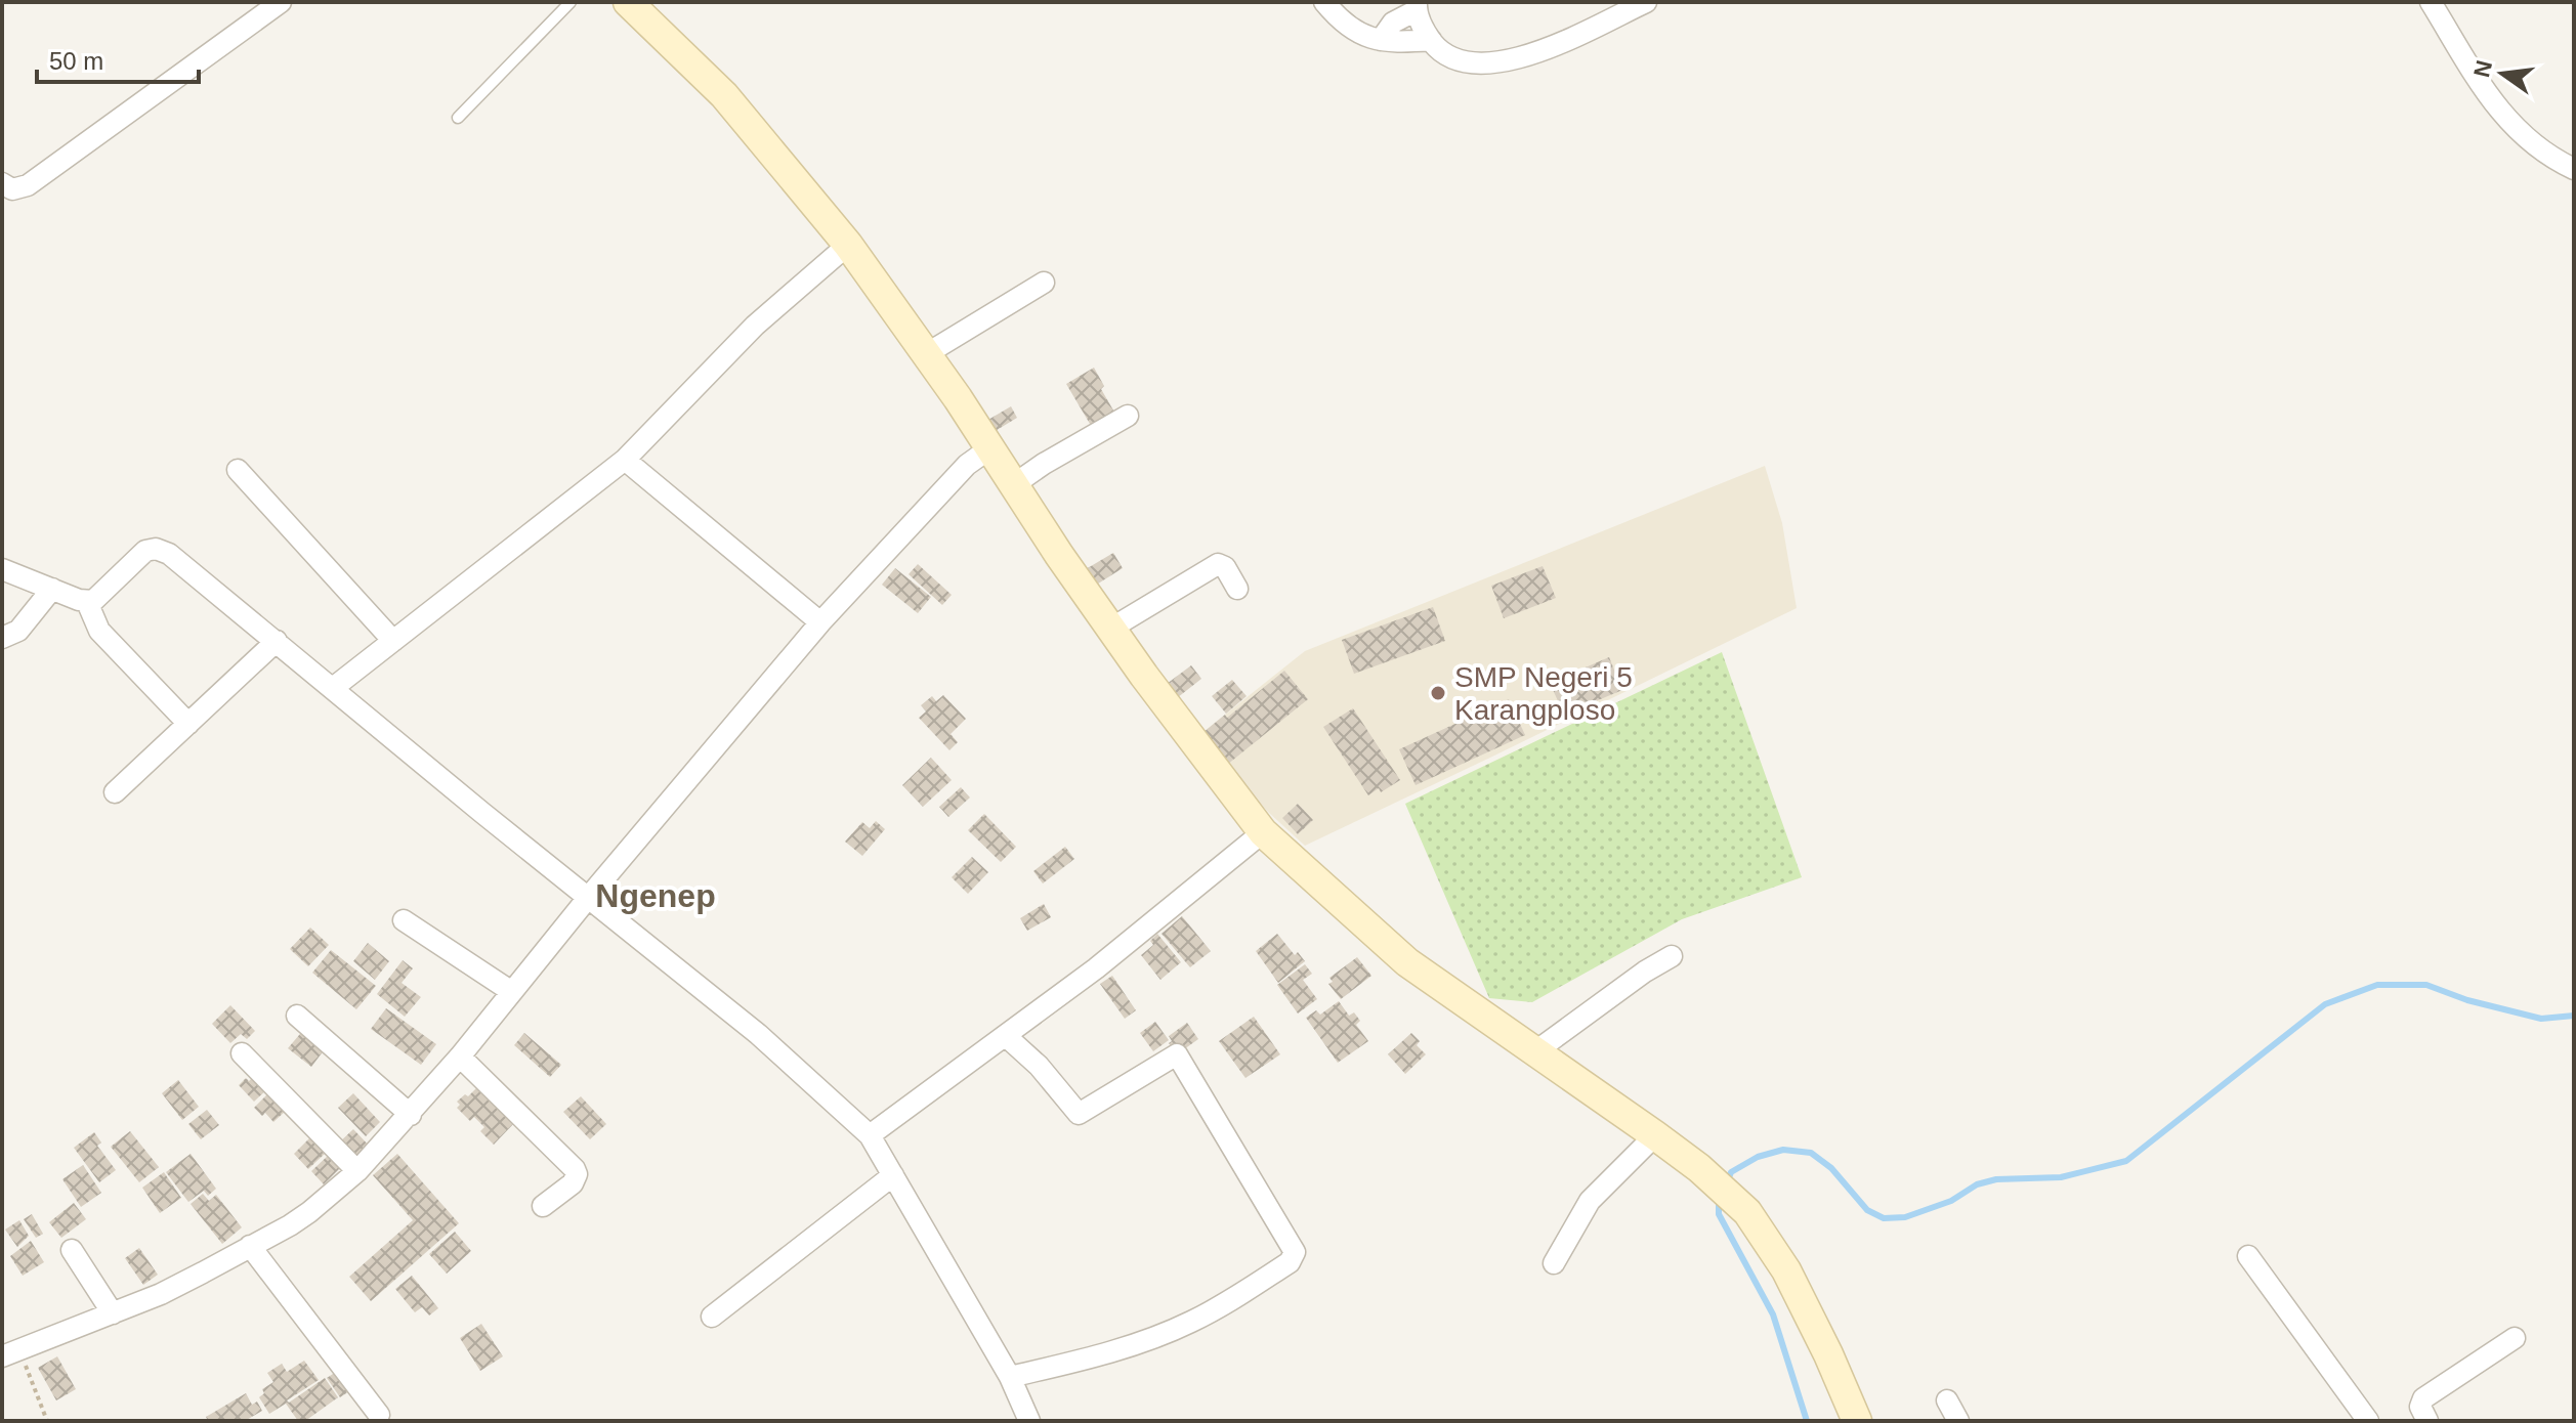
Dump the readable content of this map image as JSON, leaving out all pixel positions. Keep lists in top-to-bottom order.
{
  "districts": ["Ngenep"],
  "places": ["SMP Negeri 5 Karangploso"],
  "scale_bar": "50 m",
  "north": "left"
}
